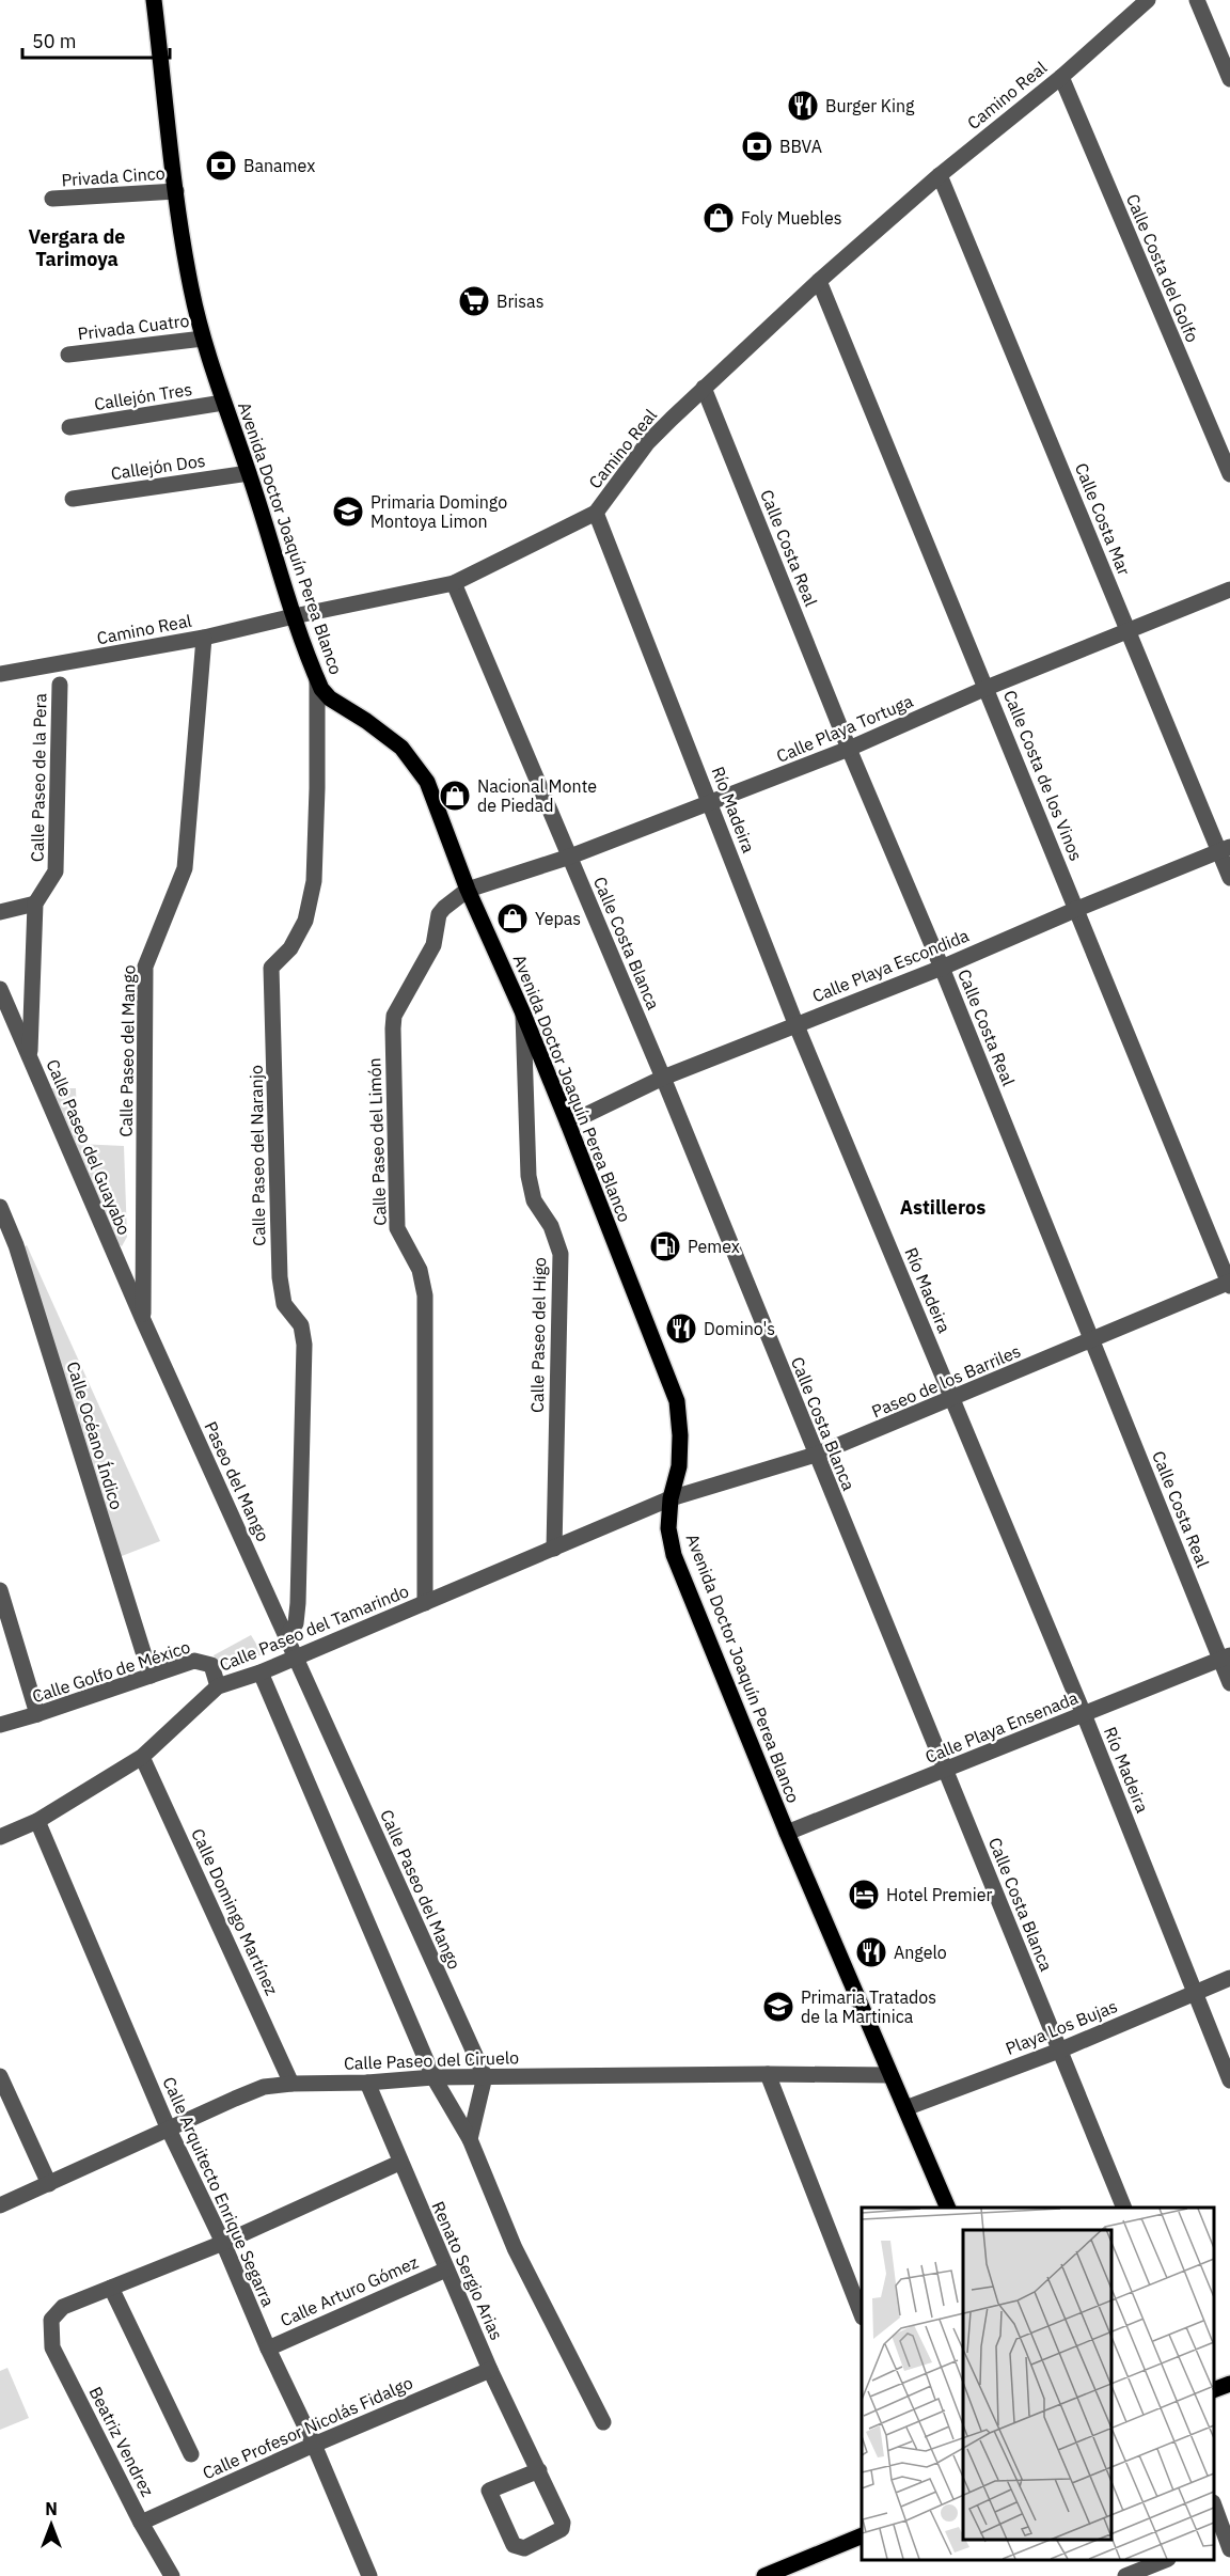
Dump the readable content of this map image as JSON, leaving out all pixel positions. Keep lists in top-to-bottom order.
{
  "streets": {
    "main road": ["Avenida Doctor Joaquín Perea Blanco"],
    "street": [
      "Camino Real",
      "Privada Cinco",
      "Calle Costa del Golfo",
      "Privada Cuatro",
      "Callejón Tres",
      "Callejón Dos",
      "Calle Costa Mar",
      "Calle Costa Real",
      "Calle Playa Tortuga",
      "Calle Costa de los Vinos",
      "Calle Paseo de la Pera",
      "Río Madeira",
      "Calle Costa Blanca",
      "Calle Playa Escondida",
      "Calle Paseo del Mango",
      "Calle Paseo del Limón",
      "Calle Paseo del Guayabo",
      "Calle Paseo del Naranjo",
      "Calle Paseo del Higo",
      "Paseo de los Barriles",
      "Calle Océano Índico",
      "Paseo del Mango",
      "Calle Paseo del Tamarindo",
      "Calle Golfo de México",
      "Calle Playa Ensenada",
      "Calle Domingo Martínez",
      "Playa Los Bujas",
      "Calle Paseo del Ciruelo",
      "Calle Arquitecto Enrique Segarra",
      "Renato Sergio Arias",
      "Calle Arturo Gómez",
      "Calle Profesor Nicolás Fidalgo",
      "Beatriz Vendrez"
    ]
  },
  "crossings": [
    ["Camino Real", "Calle Costa del Golfo"],
    ["Camino Real", "Calle Costa Mar"],
    ["Camino Real", "Avenida Doctor Joaquín Perea Blanco"],
    ["Camino Real", "Calle Costa Real"],
    ["Camino Real", "Calle Costa de los Vinos"],
    ["Camino Real", "Río Madeira"],
    ["Camino Real", "Calle Costa Blanca"],
    ["Camino Real", "Calle Paseo del Mango"],
    ["Privada Cinco", "Avenida Doctor Joaquín Perea Blanco"],
    ["Privada Cuatro", "Avenida Doctor Joaquín Perea Blanco"],
    ["Callejón Tres", "Avenida Doctor Joaquín Perea Blanco"],
    ["Callejón Dos", "Avenida Doctor Joaquín Perea Blanco"],
    ["Calle Costa Mar", "Calle Playa Tortuga"],
    ["Calle Costa Mar", "Calle Playa Escondida"],
    ["Avenida Doctor Joaquín Perea Blanco", "Calle Playa Tortuga"],
    ["Avenida Doctor Joaquín Perea Blanco", "Calle Playa Escondida"],
    ["Avenida Doctor Joaquín Perea Blanco", "Calle Paseo del Limón"],
    ["Avenida Doctor Joaquín Perea Blanco", "Calle Paseo del Naranjo"],
    ["Avenida Doctor Joaquín Perea Blanco", "Calle Paseo del Higo"],
    ["Avenida Doctor Joaquín Perea Blanco", "Paseo de los Barriles"],
    ["Avenida Doctor Joaquín Perea Blanco", "Calle Paseo del Tamarindo"],
    ["Avenida Doctor Joaquín Perea Blanco", "Calle Playa Ensenada"],
    ["Avenida Doctor Joaquín Perea Blanco", "Playa Los Bujas"],
    ["Avenida Doctor Joaquín Perea Blanco", "Calle Paseo del Ciruelo"],
    ["Calle Costa Real", "Calle Playa Tortuga"],
    ["Calle Costa Real", "Calle Playa Escondida"],
    ["Calle Costa Real", "Paseo de los Barriles"],
    ["Calle Costa Real", "Calle Playa Ensenada"],
    ["Calle Playa Tortuga", "Calle Costa de los Vinos"],
    ["Calle Playa Tortuga", "Río Madeira"],
    ["Calle Playa Tortuga", "Calle Costa Blanca"],
    ["Calle Playa Tortuga", "Calle Paseo del Limón"],
    ["Calle Costa de los Vinos", "Calle Playa Escondida"],
    ["Calle Costa de los Vinos", "Paseo de los Barriles"],
    ["Calle Paseo de la Pera", "Calle Paseo del Guayabo"],
    ["Río Madeira", "Calle Playa Escondida"],
    ["Río Madeira", "Paseo de los Barriles"],
    ["Río Madeira", "Calle Playa Ensenada"],
    ["Río Madeira", "Playa Los Bujas"],
    ["Calle Costa Blanca", "Calle Playa Escondida"],
    ["Calle Costa Blanca", "Paseo de los Barriles"],
    ["Calle Costa Blanca", "Calle Playa Ensenada"],
    ["Calle Costa Blanca", "Playa Los Bujas"],
    ["Calle Paseo del Mango", "Calle Paseo del Guayabo"],
    ["Calle Paseo del Mango", "Paseo del Mango"],
    ["Calle Paseo del Mango", "Calle Paseo del Tamarindo"],
    ["Calle Paseo del Mango", "Calle Paseo del Ciruelo"],
    ["Calle Paseo del Limón", "Calle Paseo del Tamarindo"],
    ["Calle Paseo del Guayabo", "Paseo del Mango"],
    ["Calle Paseo del Naranjo", "Paseo del Mango"],
    ["Calle Paseo del Higo", "Calle Paseo del Tamarindo"],
    ["Paseo de los Barriles", "Calle Paseo del Tamarindo"],
    ["Calle Océano Índico", "Calle Golfo de México"],
    ["Paseo del Mango", "Calle Paseo del Tamarindo"],
    ["Calle Paseo del Tamarindo", "Calle Golfo de México"],
    ["Calle Paseo del Tamarindo", "Calle Domingo Martínez"],
    ["Calle Paseo del Tamarindo", "Calle Arquitecto Enrique Segarra"],
    ["Calle Domingo Martínez", "Calle Paseo del Ciruelo"],
    ["Calle Paseo del Ciruelo", "Calle Arquitecto Enrique Segarra"],
    ["Calle Paseo del Ciruelo", "Renato Sergio Arias"],
    ["Calle Arquitecto Enrique Segarra", "Calle Arturo Gómez"],
    ["Calle Arquitecto Enrique Segarra", "Calle Profesor Nicolás Fidalgo"],
    ["Renato Sergio Arias", "Calle Arturo Gómez"],
    ["Renato Sergio Arias", "Calle Profesor Nicolás Fidalgo"],
    ["Calle Profesor Nicolás Fidalgo", "Beatriz Vendrez"]
  ],
  "districts": ["Vergara de Tarimoya", "Astilleros"],
  "places": {
    "restaurant": ["Burger King", "Domino's", "Angelo"],
    "bank": ["BBVA", "Banamex"],
    "shop": ["Foly Muebles", "Nacional Monte de Piedad", "Yepas"],
    "supermarket": ["Brisas"],
    "school or university": ["Primaria Domingo Montoya Limon", "Primaria Tratados de la Martinica"],
    "fuel station": ["Pemex"],
    "hotel": ["Hotel Premier"]
  },
  "scale_bar": "50 m",
  "north": "top"
}
